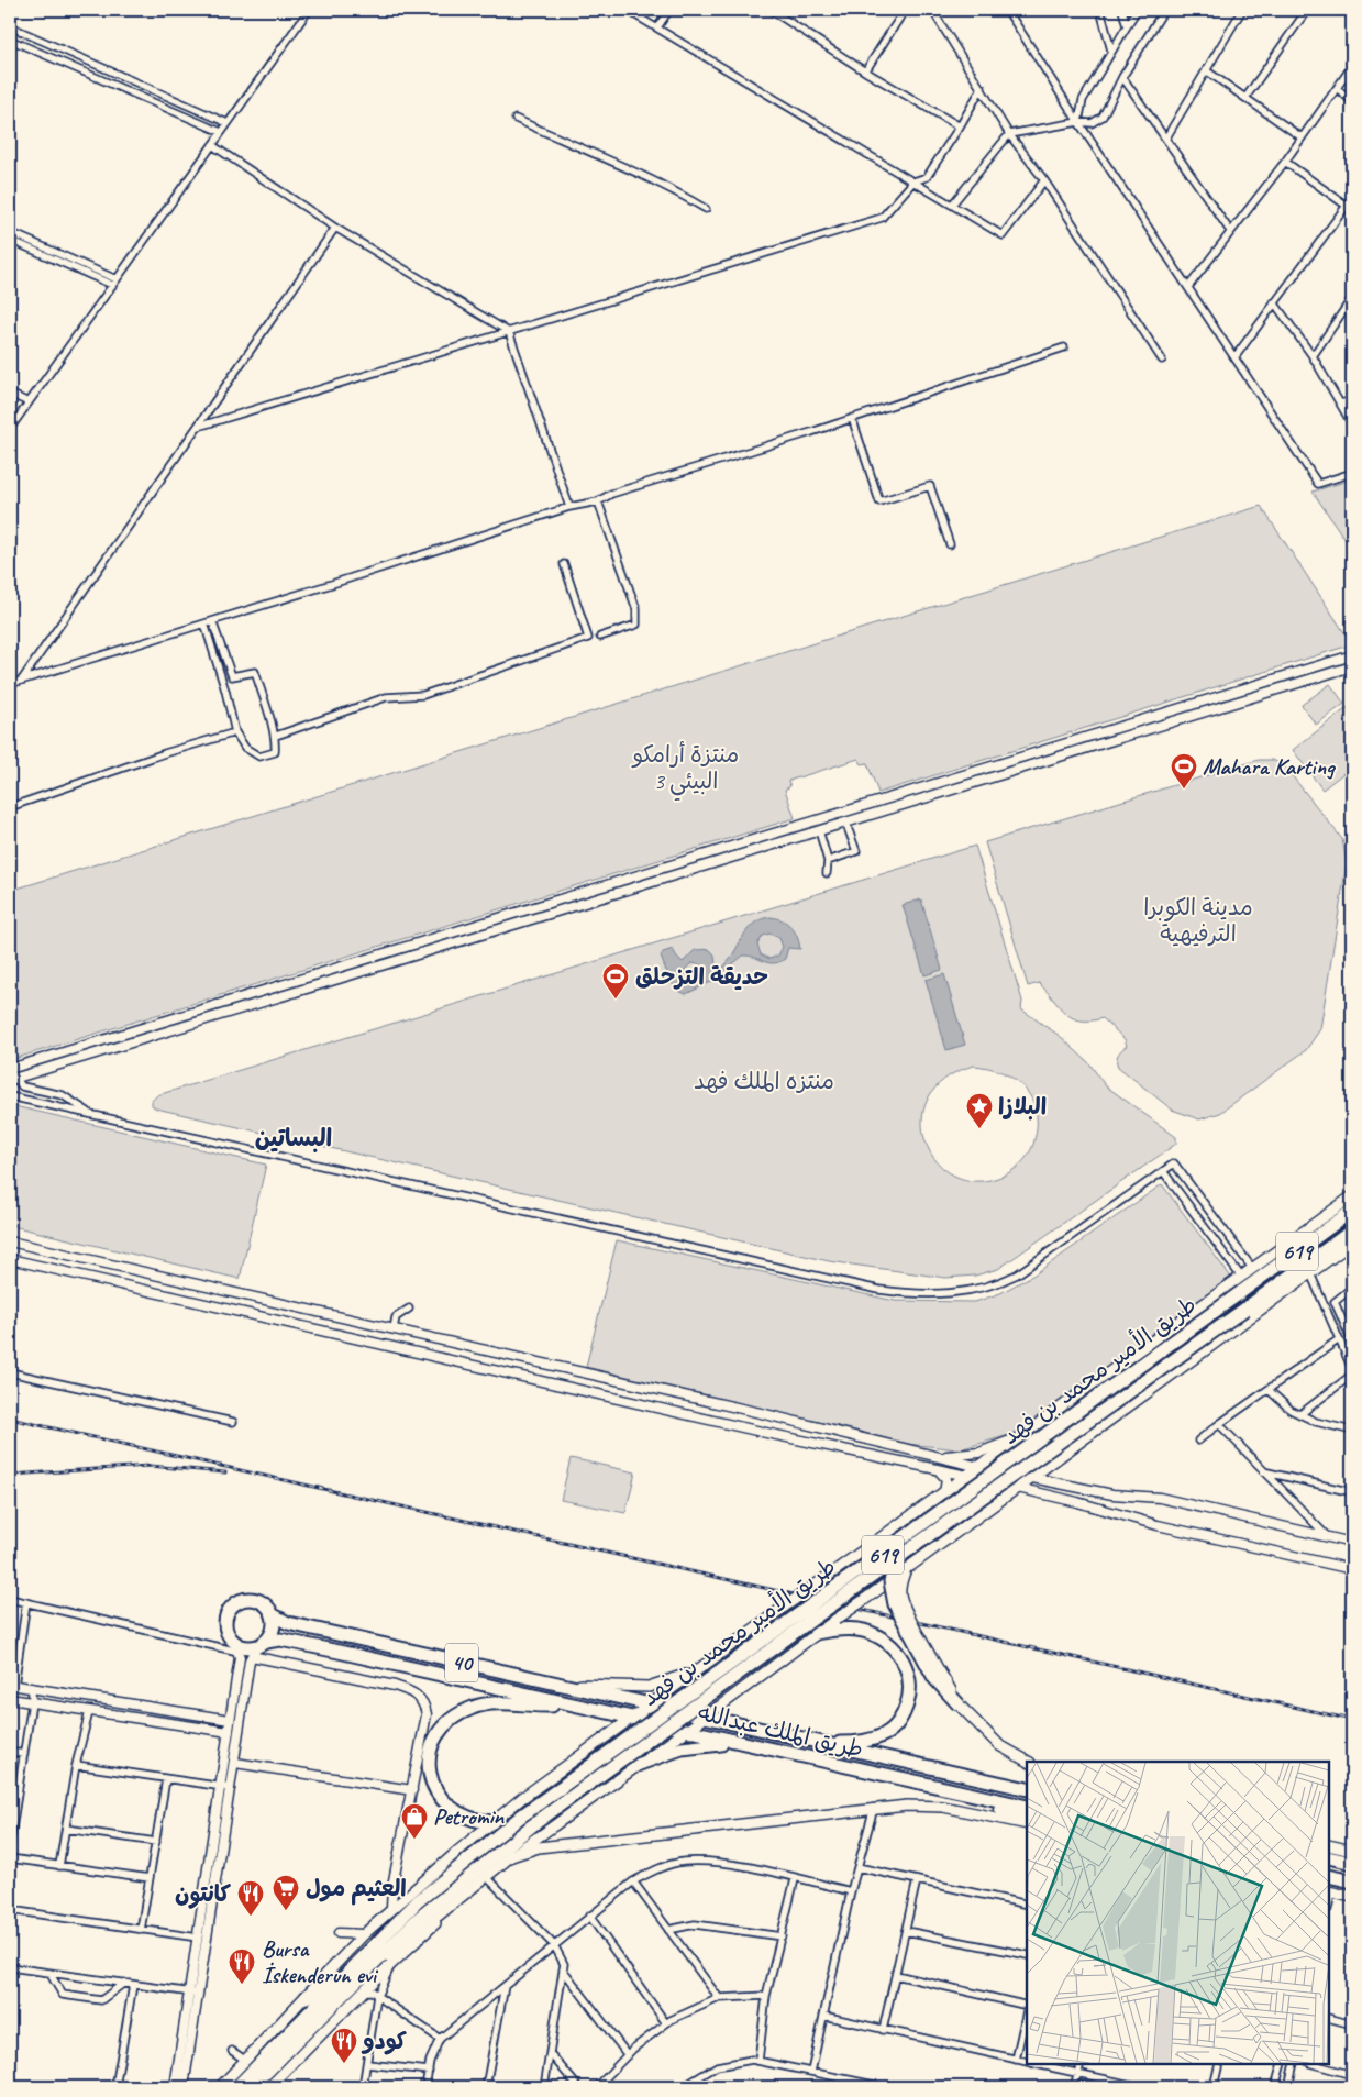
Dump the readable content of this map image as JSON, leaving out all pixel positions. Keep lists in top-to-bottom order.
{
  "streets": {
    "highway": [
      "619",
      "طريق الأمير محمد بن فهد",
      "40",
      "طريق الملك عبدالله"
    ]
  },
  "districts": ["البساتين"],
  "parks": ["منتزة أرامكو البيئي 3", "مدينة الكوبرا الترفيهية", "منتزه الملك فهد"],
  "places": {
    "sports": ["Mahara Karting", "حديقة التزحلق"],
    "place": ["البلازا"],
    "shop": ["Petromin"],
    "supermarket": ["العثيم مول"],
    "restaurant": ["كانتون", "Bursa İskenderun evi", "كودو"]
  }
}
